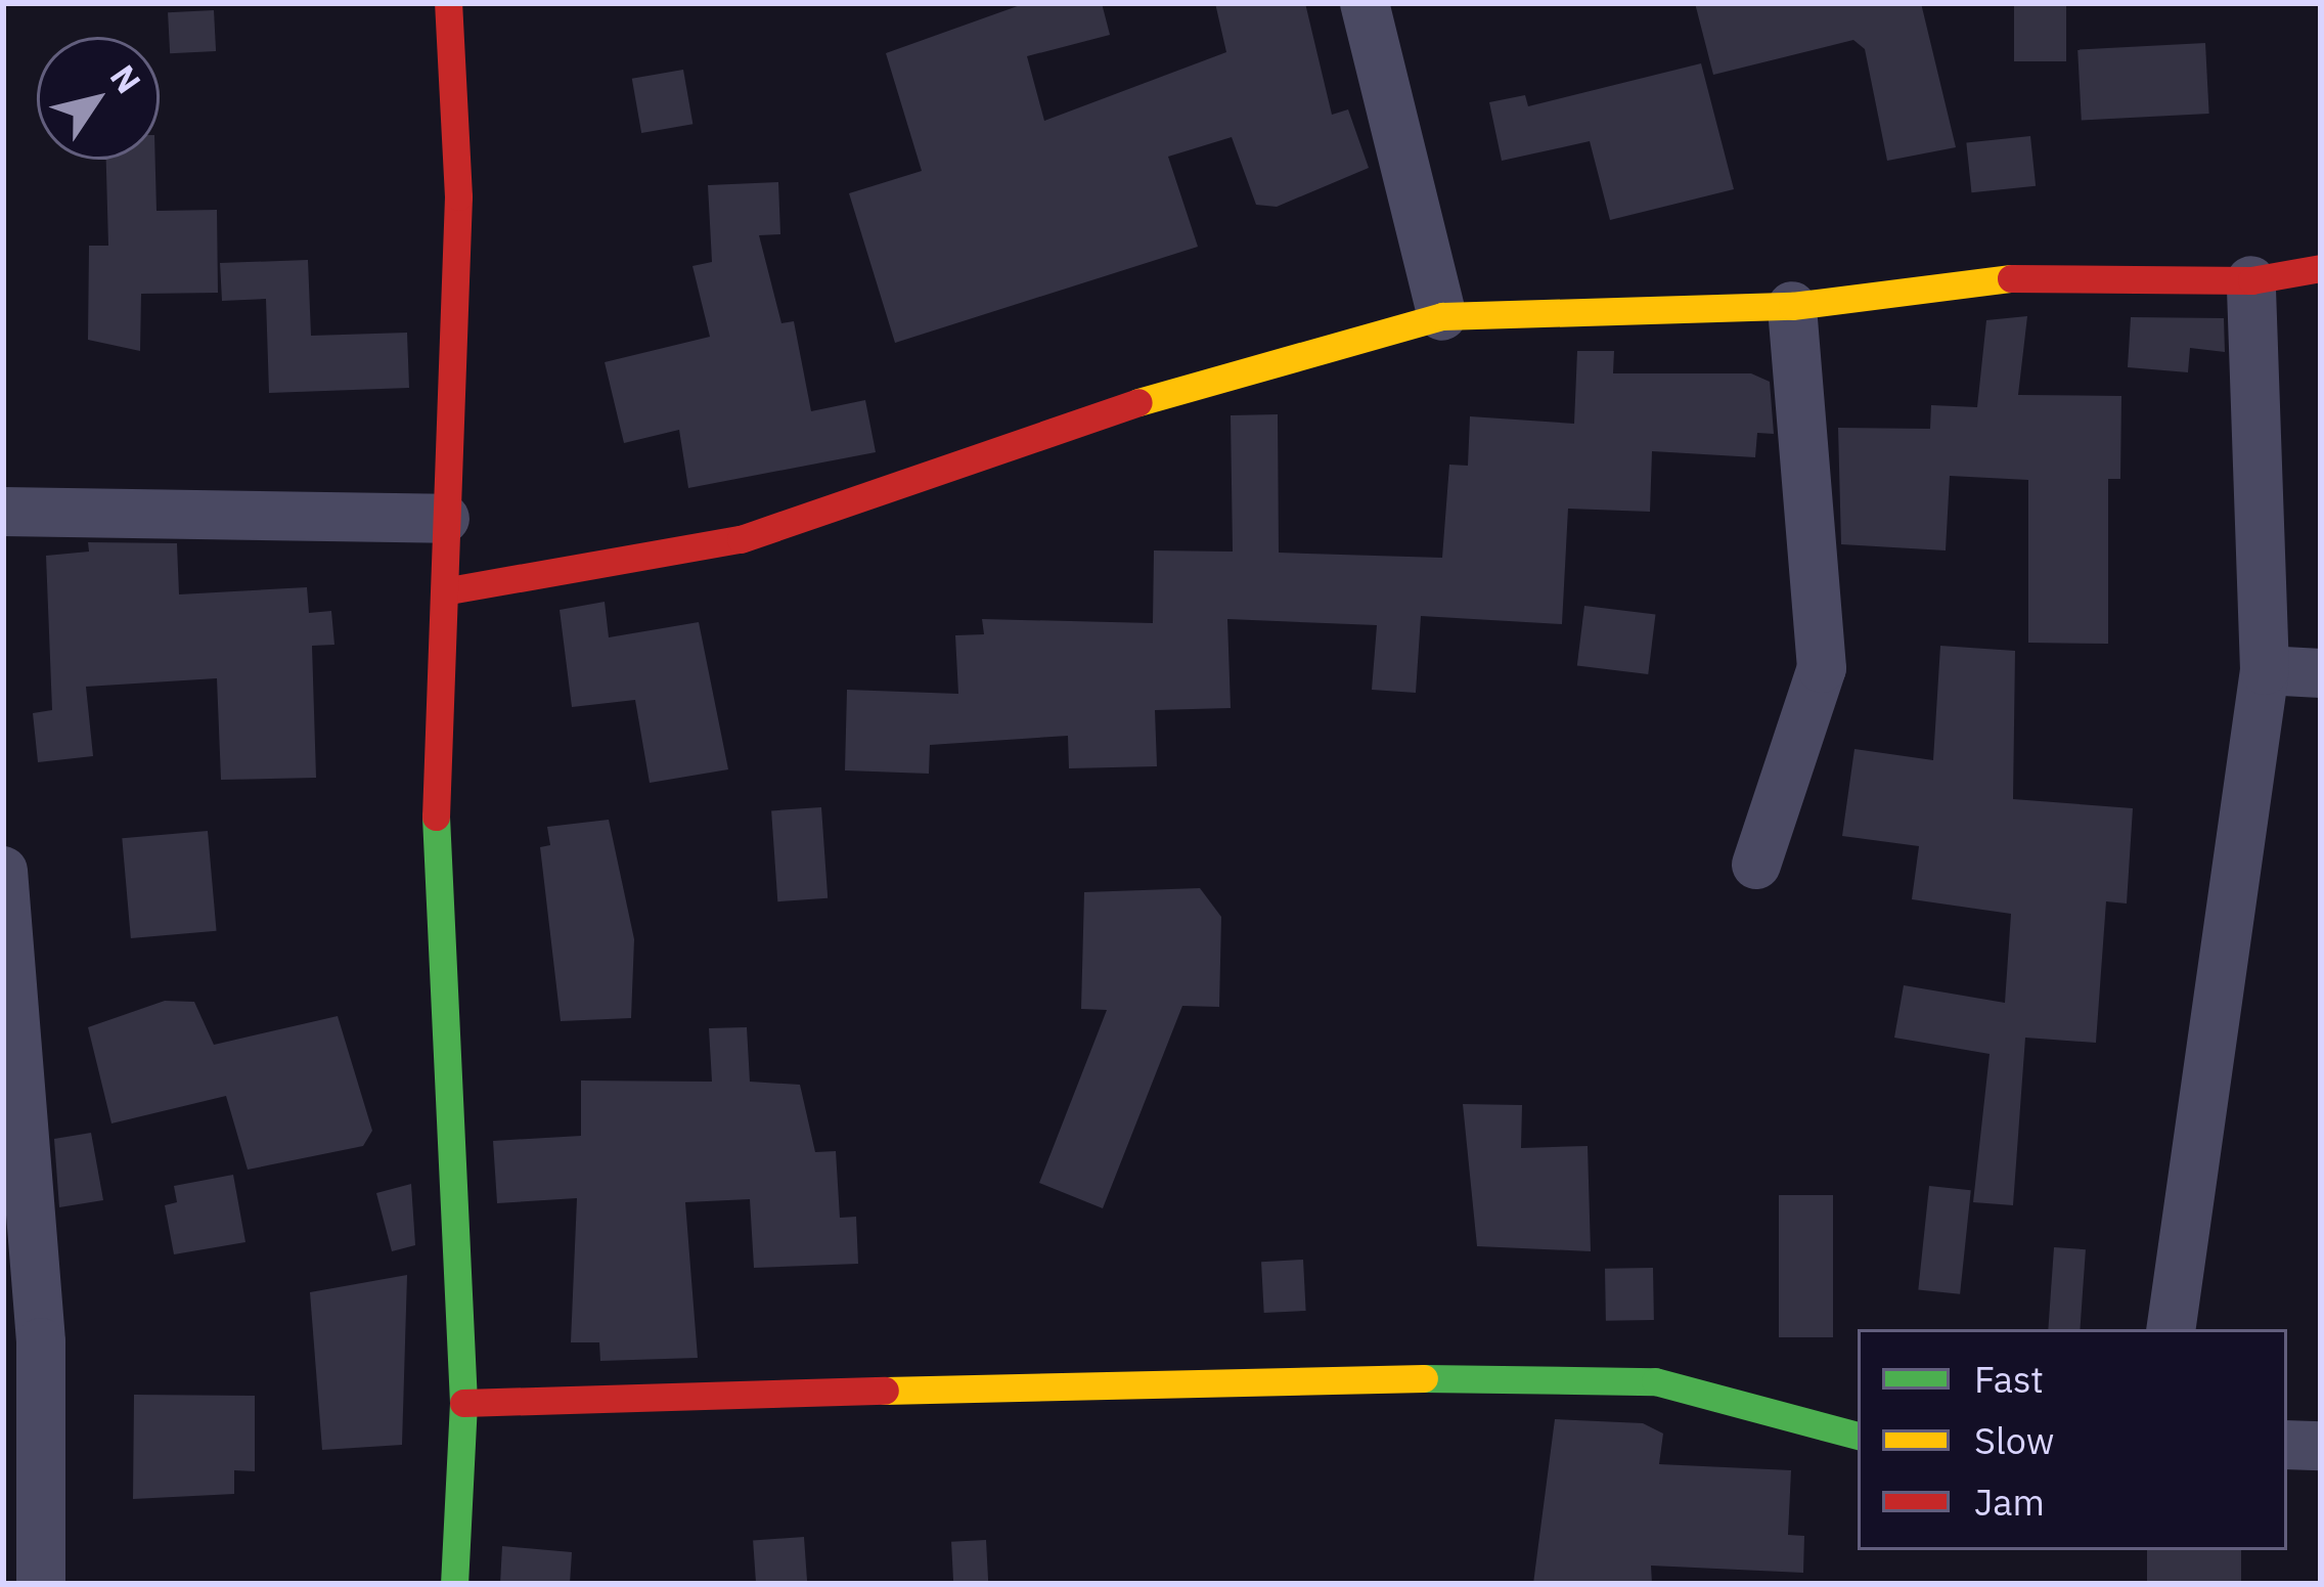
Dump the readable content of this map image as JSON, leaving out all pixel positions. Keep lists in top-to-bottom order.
{
  "legend": ["Fast", "Slow", "Jam"],
  "north": "top right"
}
